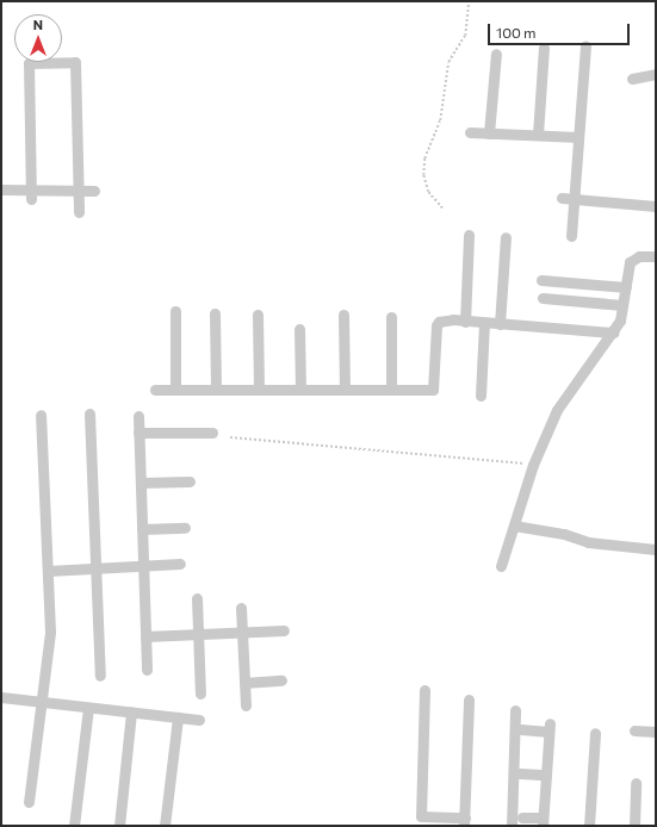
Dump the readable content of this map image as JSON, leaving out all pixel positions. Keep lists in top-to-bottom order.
{
  "scale_bar": "100 m",
  "north": "top"
}
